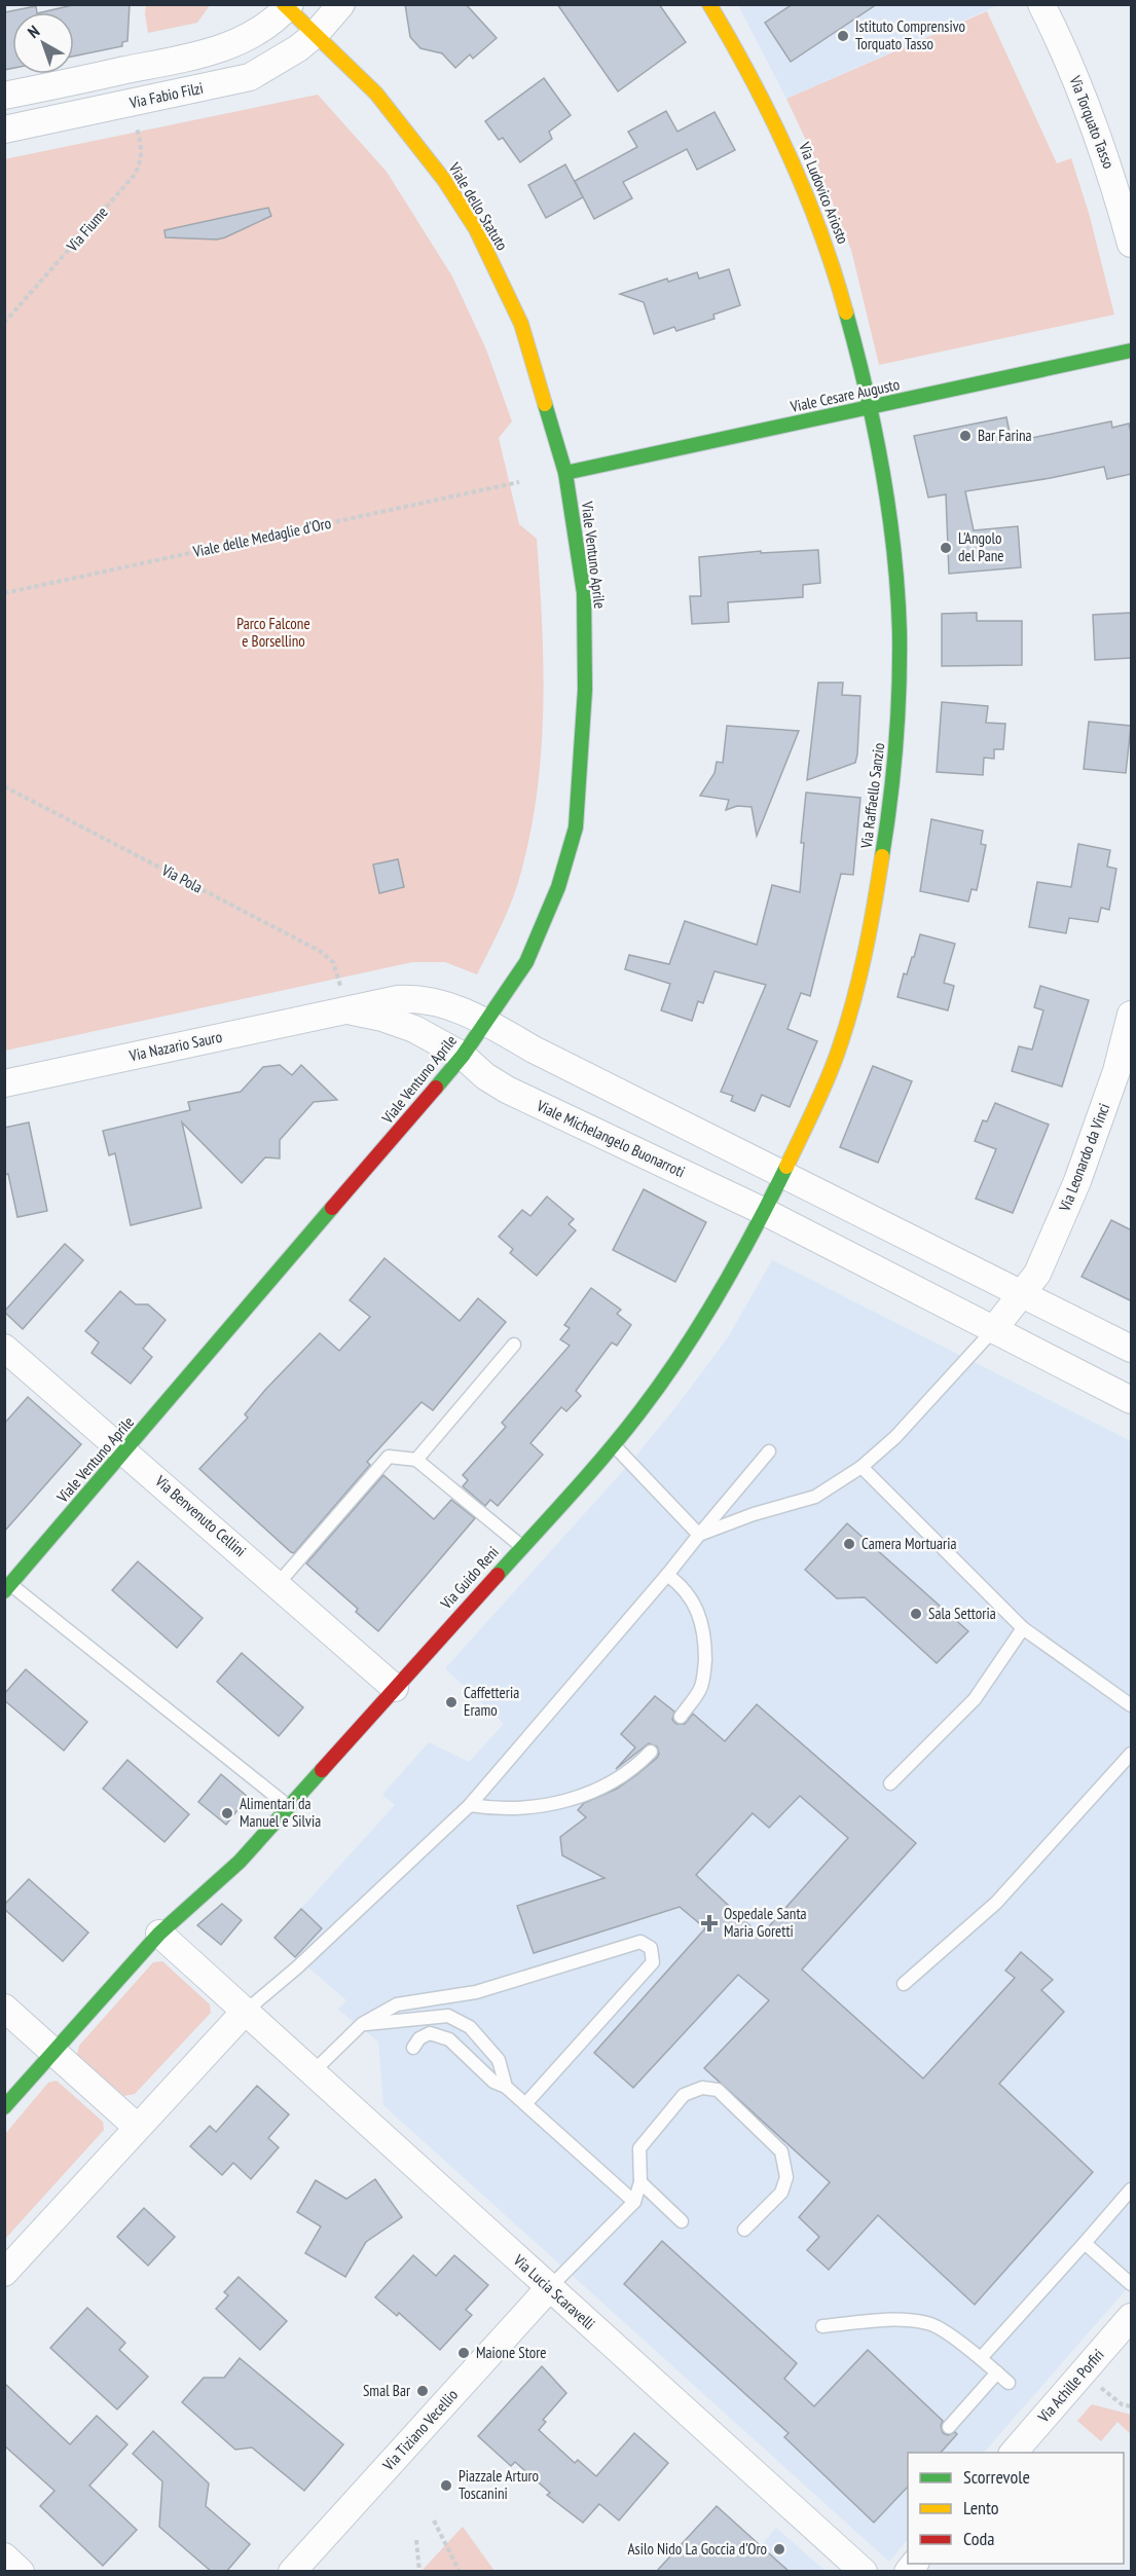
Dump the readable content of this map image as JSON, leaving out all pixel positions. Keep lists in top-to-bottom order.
{
  "streets": {
    "street": [
      "Via Fabio Filzi",
      "Via Torquato Tasso",
      "Via Ludovico Ariosto",
      "Viale dello Statuto",
      "Viale Cesare Augusto",
      "Viale Ventuno Aprile",
      "Via Raffaello Sanzio",
      "Via Nazario Sauro",
      "Viale Michelangelo Buonarroti",
      "Via Leonardo da Vinci",
      "Via Benvenuto Cellini",
      "Via Guido Reni",
      "Via Lucia Scaravelli",
      "Via Achille Porfiri",
      "Via Tiziano Vecellio"
    ],
    "path": ["Via Fiume", "Viale delle Medaglie d'Oro", "Via Pola"]
  },
  "crossings": [
    ["Via Fabio Filzi", "Viale dello Statuto"],
    ["Via Ludovico Ariosto", "Viale Cesare Augusto"],
    ["Via Ludovico Ariosto", "Via Raffaello Sanzio"],
    ["Viale dello Statuto", "Viale Cesare Augusto"],
    ["Viale dello Statuto", "Viale Ventuno Aprile"],
    ["Viale Cesare Augusto", "Viale Ventuno Aprile"],
    ["Viale Cesare Augusto", "Via Raffaello Sanzio"],
    ["Viale Ventuno Aprile", "Via Nazario Sauro"],
    ["Viale Ventuno Aprile", "Viale Michelangelo Buonarroti"],
    ["Viale Ventuno Aprile", "Via Benvenuto Cellini"],
    ["Via Pola", "Via Nazario Sauro"],
    ["Via Nazario Sauro", "Viale Michelangelo Buonarroti"],
    ["Viale Michelangelo Buonarroti", "Via Guido Reni"],
    ["Via Benvenuto Cellini", "Via Guido Reni"],
    ["Via Guido Reni", "Via Lucia Scaravelli"],
    ["Via Lucia Scaravelli", "Via Tiziano Vecellio"]
  ],
  "parks": ["Parco Falcone e Borsellino"],
  "places": {
    "other": [
      "Istituto Comprensivo Torquato Tasso",
      "Bar Farina",
      "L'Angolo del Pane",
      "Camera Mortuaria",
      "Sala Settoria",
      "Caffetteria Eramo",
      "Alimentari da Manuel e Silvia",
      "Maione Store",
      "Smal Bar",
      "Piazzale Arturo Toscanini",
      "Asilo Nido La Goccia d'Oro"
    ],
    "health": ["Ospedale Santa Maria Goretti"]
  },
  "legend": ["Scorrevole", "Lento", "Coda"],
  "north": "top left"
}
